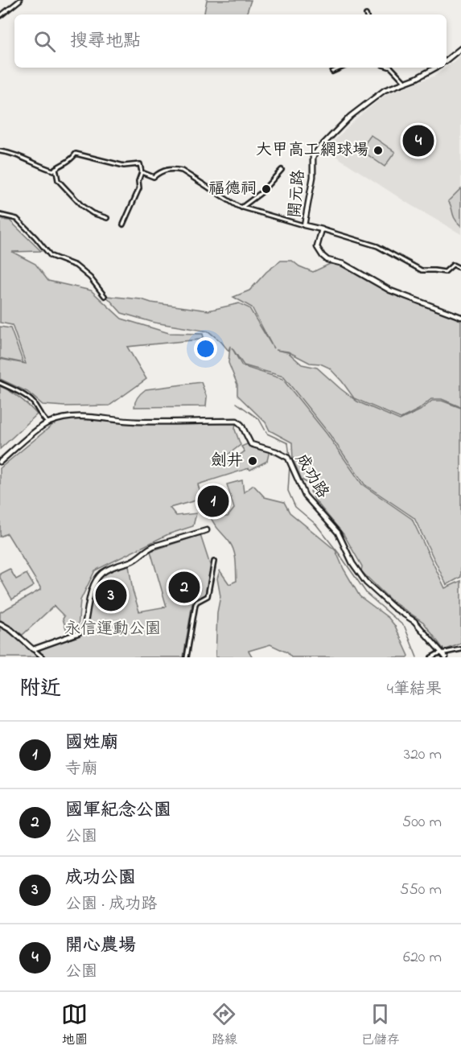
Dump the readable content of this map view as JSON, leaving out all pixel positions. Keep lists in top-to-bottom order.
{
  "streets": {
    "street": ["開元路", "成功路"]
  },
  "parks": ["永信運動公園"],
  "places": ["大甲高工網球場", "福德祠", "劍井"],
  "page": {
    "search": "搜尋地點",
    "pins": [
      "4",
      "1",
      "2",
      "3"
    ],
    "heading": ["附近", "4筆結果"],
    "list": [
      {
        "mark": "1",
        "name": "國姓廟",
        "note": "寺廟",
        "value": "320 m"
      },
      {
        "mark": "2",
        "name": "國軍紀念公園",
        "note": "公園",
        "value": "500 m"
      },
      {
        "mark": "3",
        "name": "成功公園",
        "note": "公園 · 成功路",
        "value": "550 m"
      },
      {
        "mark": "4",
        "name": "開心農場",
        "note": "公園",
        "value": "620 m"
      }
    ],
    "nav": ["地圖", "路線", "已儲存"]
  }
}
